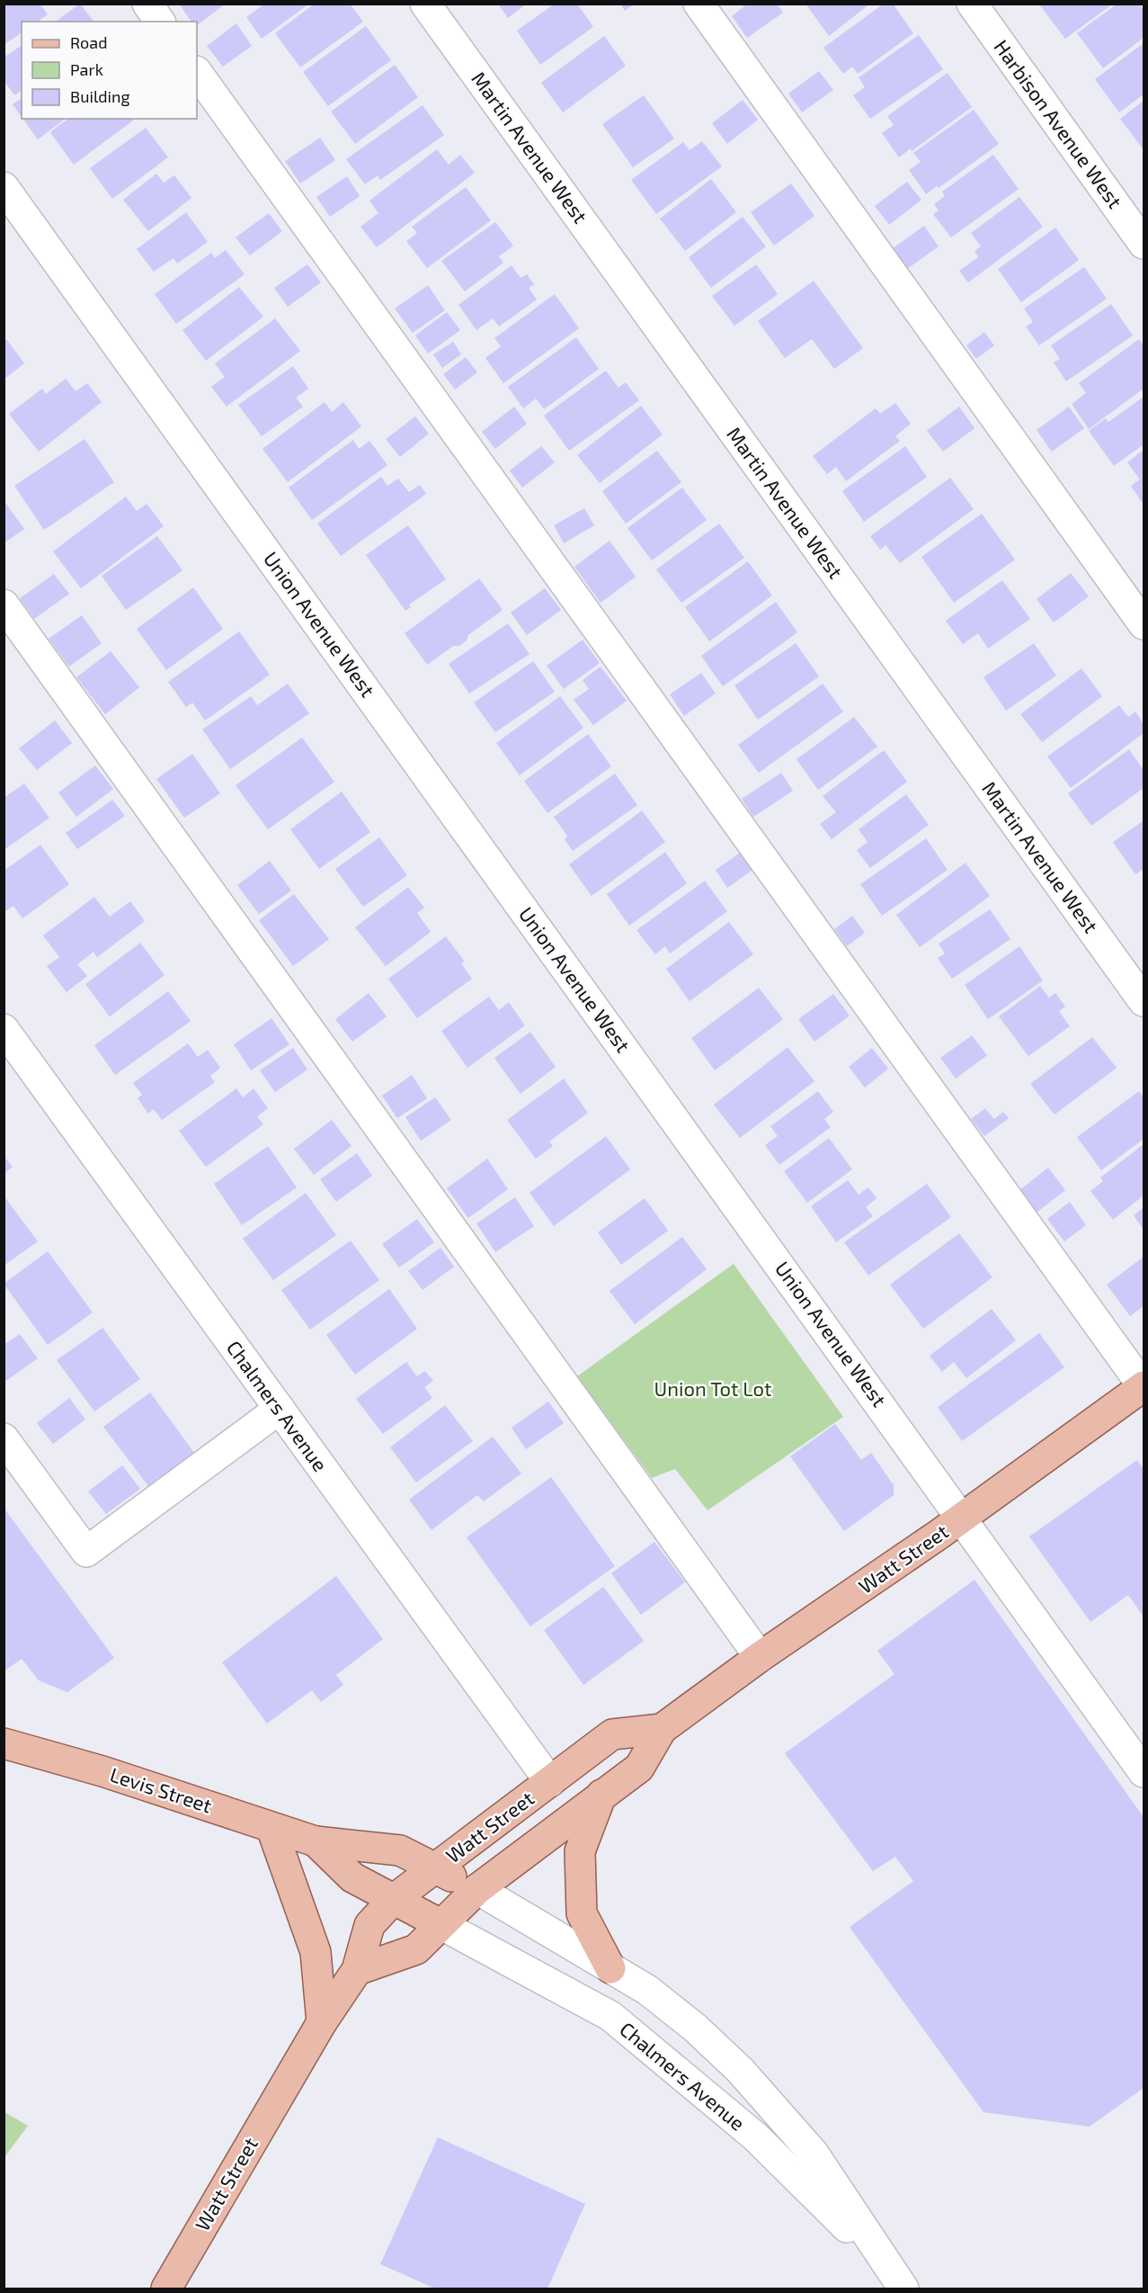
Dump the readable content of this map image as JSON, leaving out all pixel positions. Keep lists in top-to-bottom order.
{
  "streets": {
    "main road": ["Watt Street", "Levis Street"],
    "street": [
      "Harbison Avenue West",
      "Martin Avenue West",
      "Union Avenue West",
      "Chalmers Avenue"
    ]
  },
  "crossings": [
    ["Union Avenue West", "Watt Street"],
    ["Chalmers Avenue", "Watt Street"],
    ["Chalmers Avenue", "Levis Street"],
    ["Watt Street", "Levis Street"]
  ],
  "parks": ["Union Tot Lot"],
  "legend": ["Road", "Park", "Building"]
}
